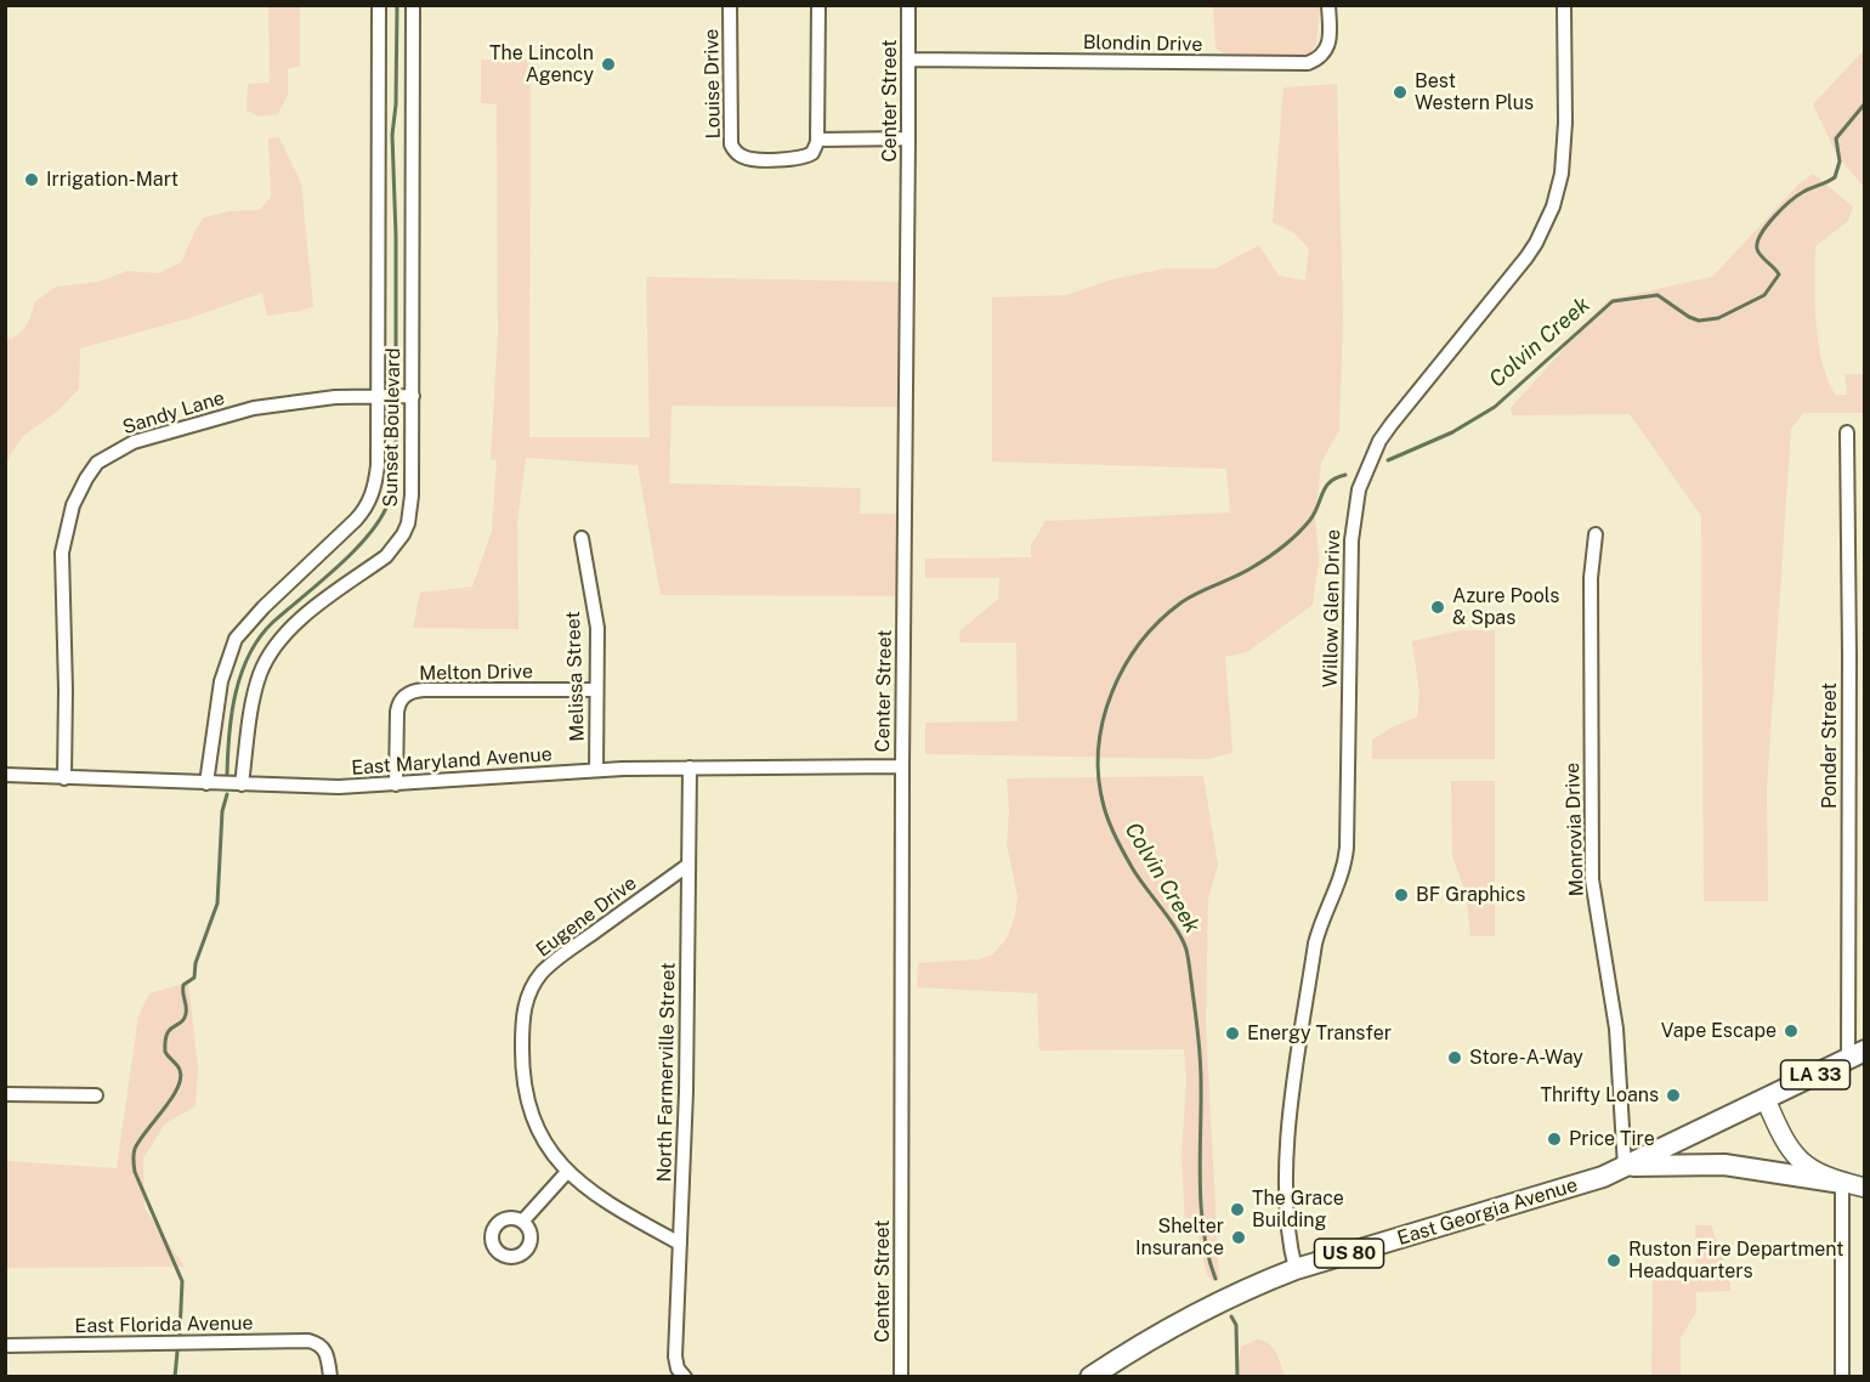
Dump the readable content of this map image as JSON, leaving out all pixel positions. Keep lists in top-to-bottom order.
{
  "streets": {
    "main road": ["LA 33", "East Georgia Avenue", "US 80"],
    "street": [
      "Blondin Drive",
      "Louise Drive",
      "Center Street",
      "Sandy Lane",
      "Sunset Boulevard",
      "Willow Glen Drive",
      "Melton Drive",
      "Melissa Street",
      "Ponder Street",
      "East Maryland Avenue",
      "Monrovia Drive",
      "Eugene Drive",
      "North Farmerville Street",
      "East Florida Avenue"
    ]
  },
  "crossings": [
    ["Blondin Drive", "Center Street"],
    ["Center Street", "East Maryland Avenue"],
    ["Sandy Lane", "Sunset Boulevard"],
    ["Sandy Lane", "East Maryland Avenue"],
    ["Sunset Boulevard", "East Maryland Avenue"],
    ["Willow Glen Drive", "East Georgia Avenue"],
    ["Melton Drive", "Melissa Street"],
    ["Melton Drive", "East Maryland Avenue"],
    ["Melissa Street", "East Maryland Avenue"],
    ["Ponder Street", "LA 33"],
    ["East Maryland Avenue", "North Farmerville Street"],
    ["Monrovia Drive", "East Georgia Avenue"],
    ["Eugene Drive", "North Farmerville Street"],
    ["LA 33", "East Georgia Avenue"]
  ],
  "water": ["Colvin Creek"],
  "places": [
    "The Lincoln Agency",
    "Best Western Plus",
    "Irrigation-Mart",
    "Azure Pools & Spas",
    "BF Graphics",
    "Vape Escape",
    "Energy Transfer",
    "Store-A-Way",
    "Thrifty Loans",
    "Price Tire",
    "The Grace Building",
    "Shelter Insurance",
    "Ruston Fire Department Headquarters"
  ]
}
